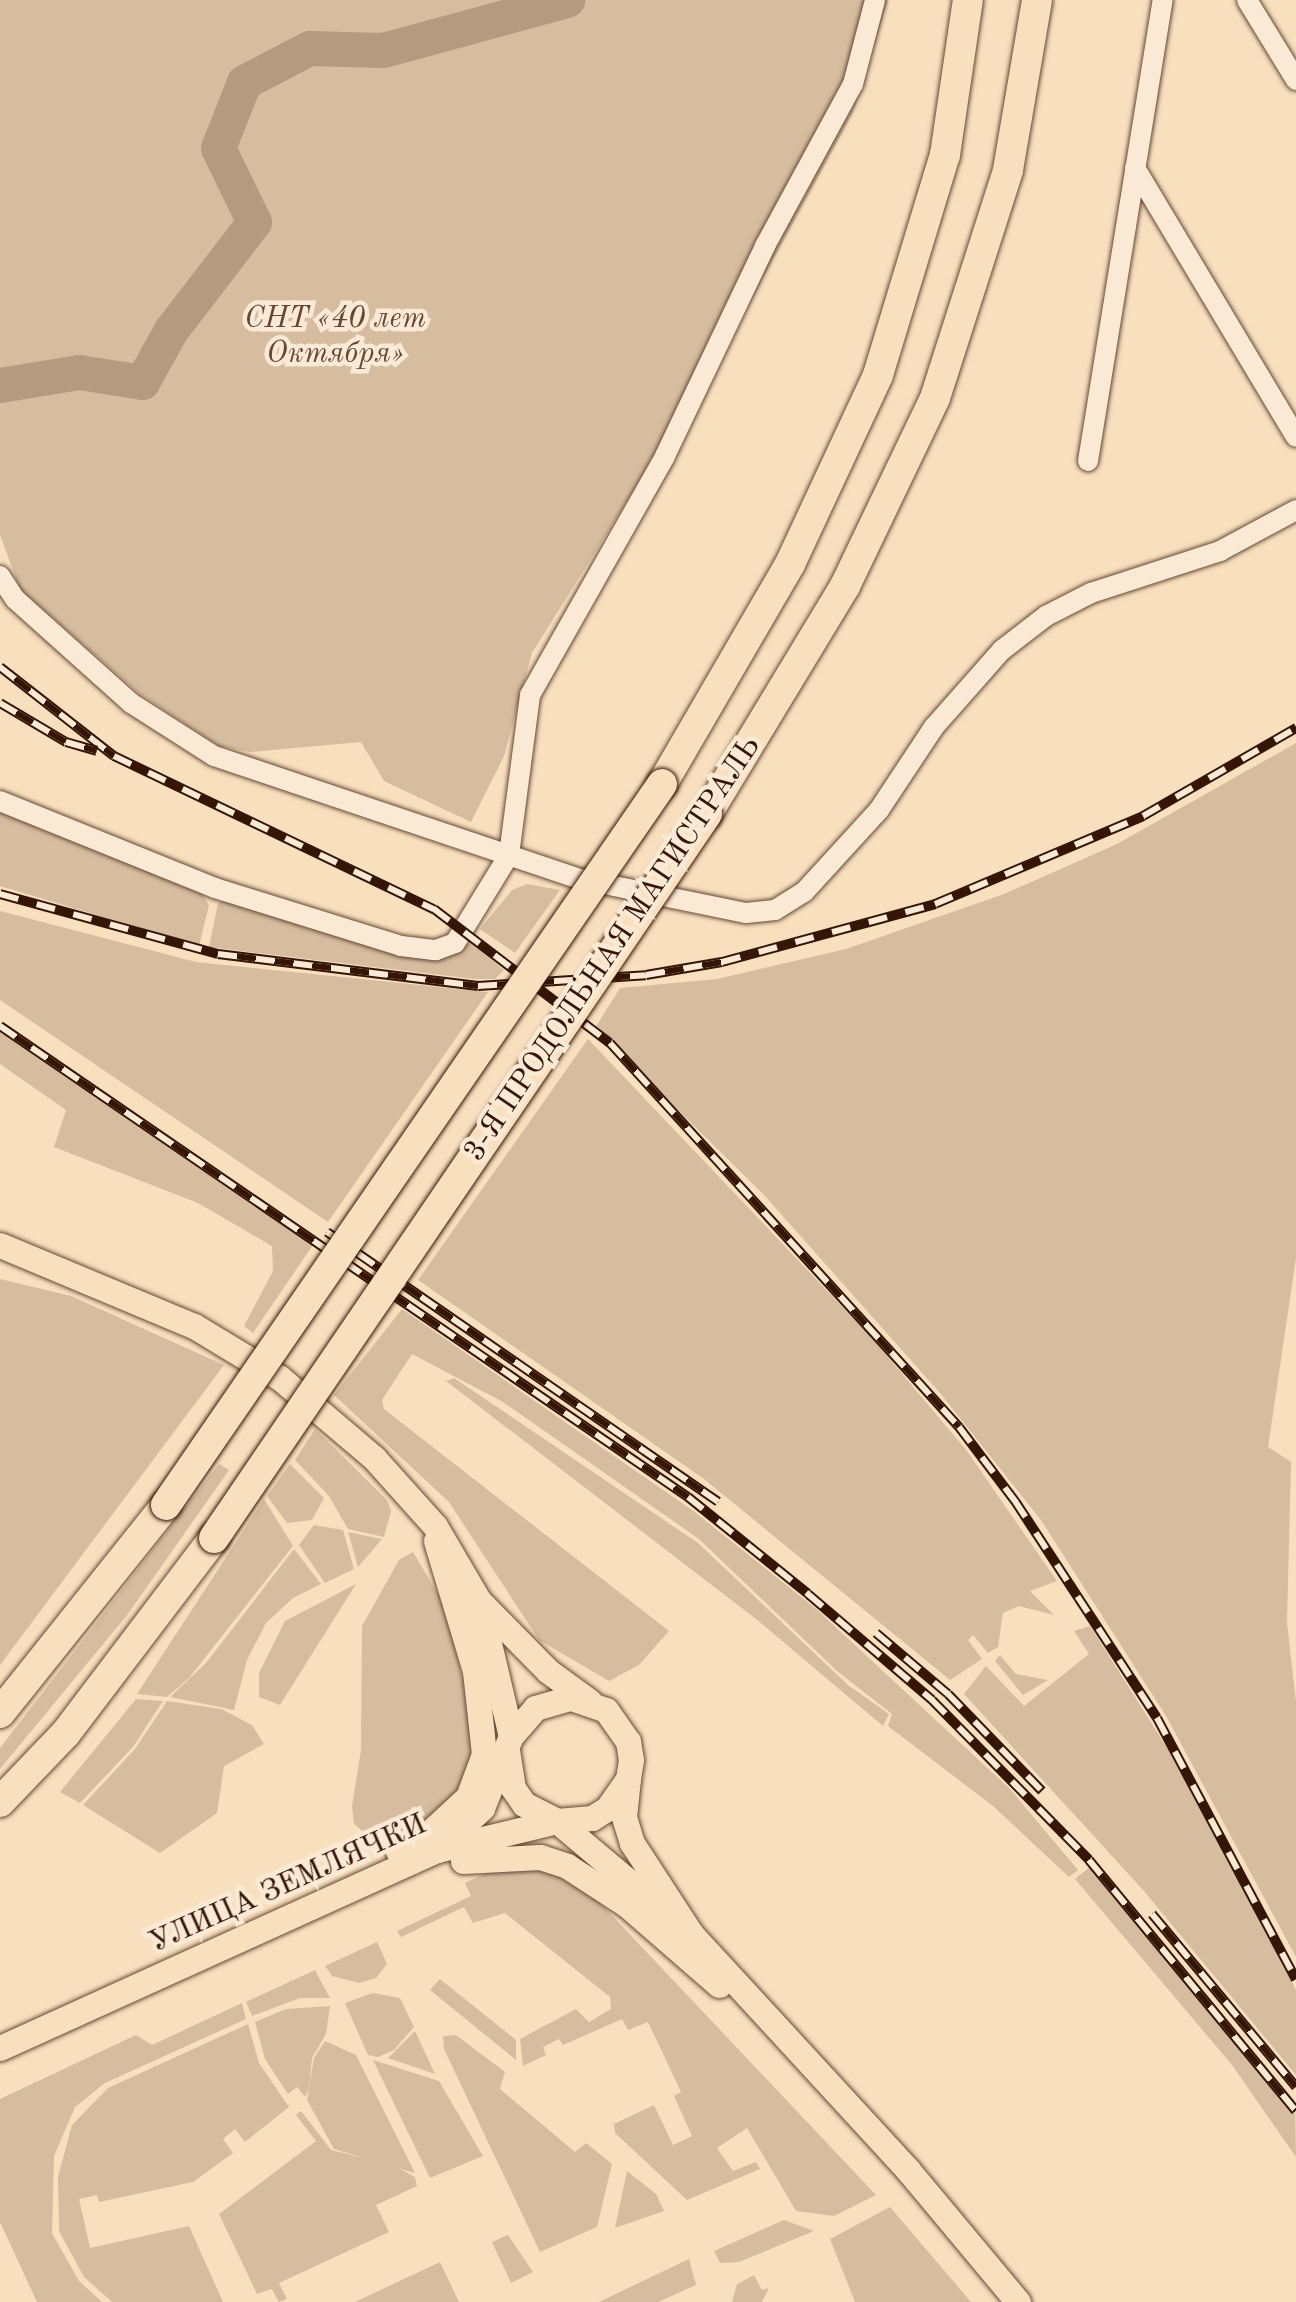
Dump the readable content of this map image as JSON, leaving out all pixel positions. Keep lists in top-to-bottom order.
{
  "streets": {
    "highway": ["3-Я ПРОДОЛЬНАЯ МАГИСТРАЛЬ"],
    "main road": ["УЛИЦА ЗЕМЛЯЧКИ"]
  },
  "parks": ["СНТ «40 лет Октября»"]
}
